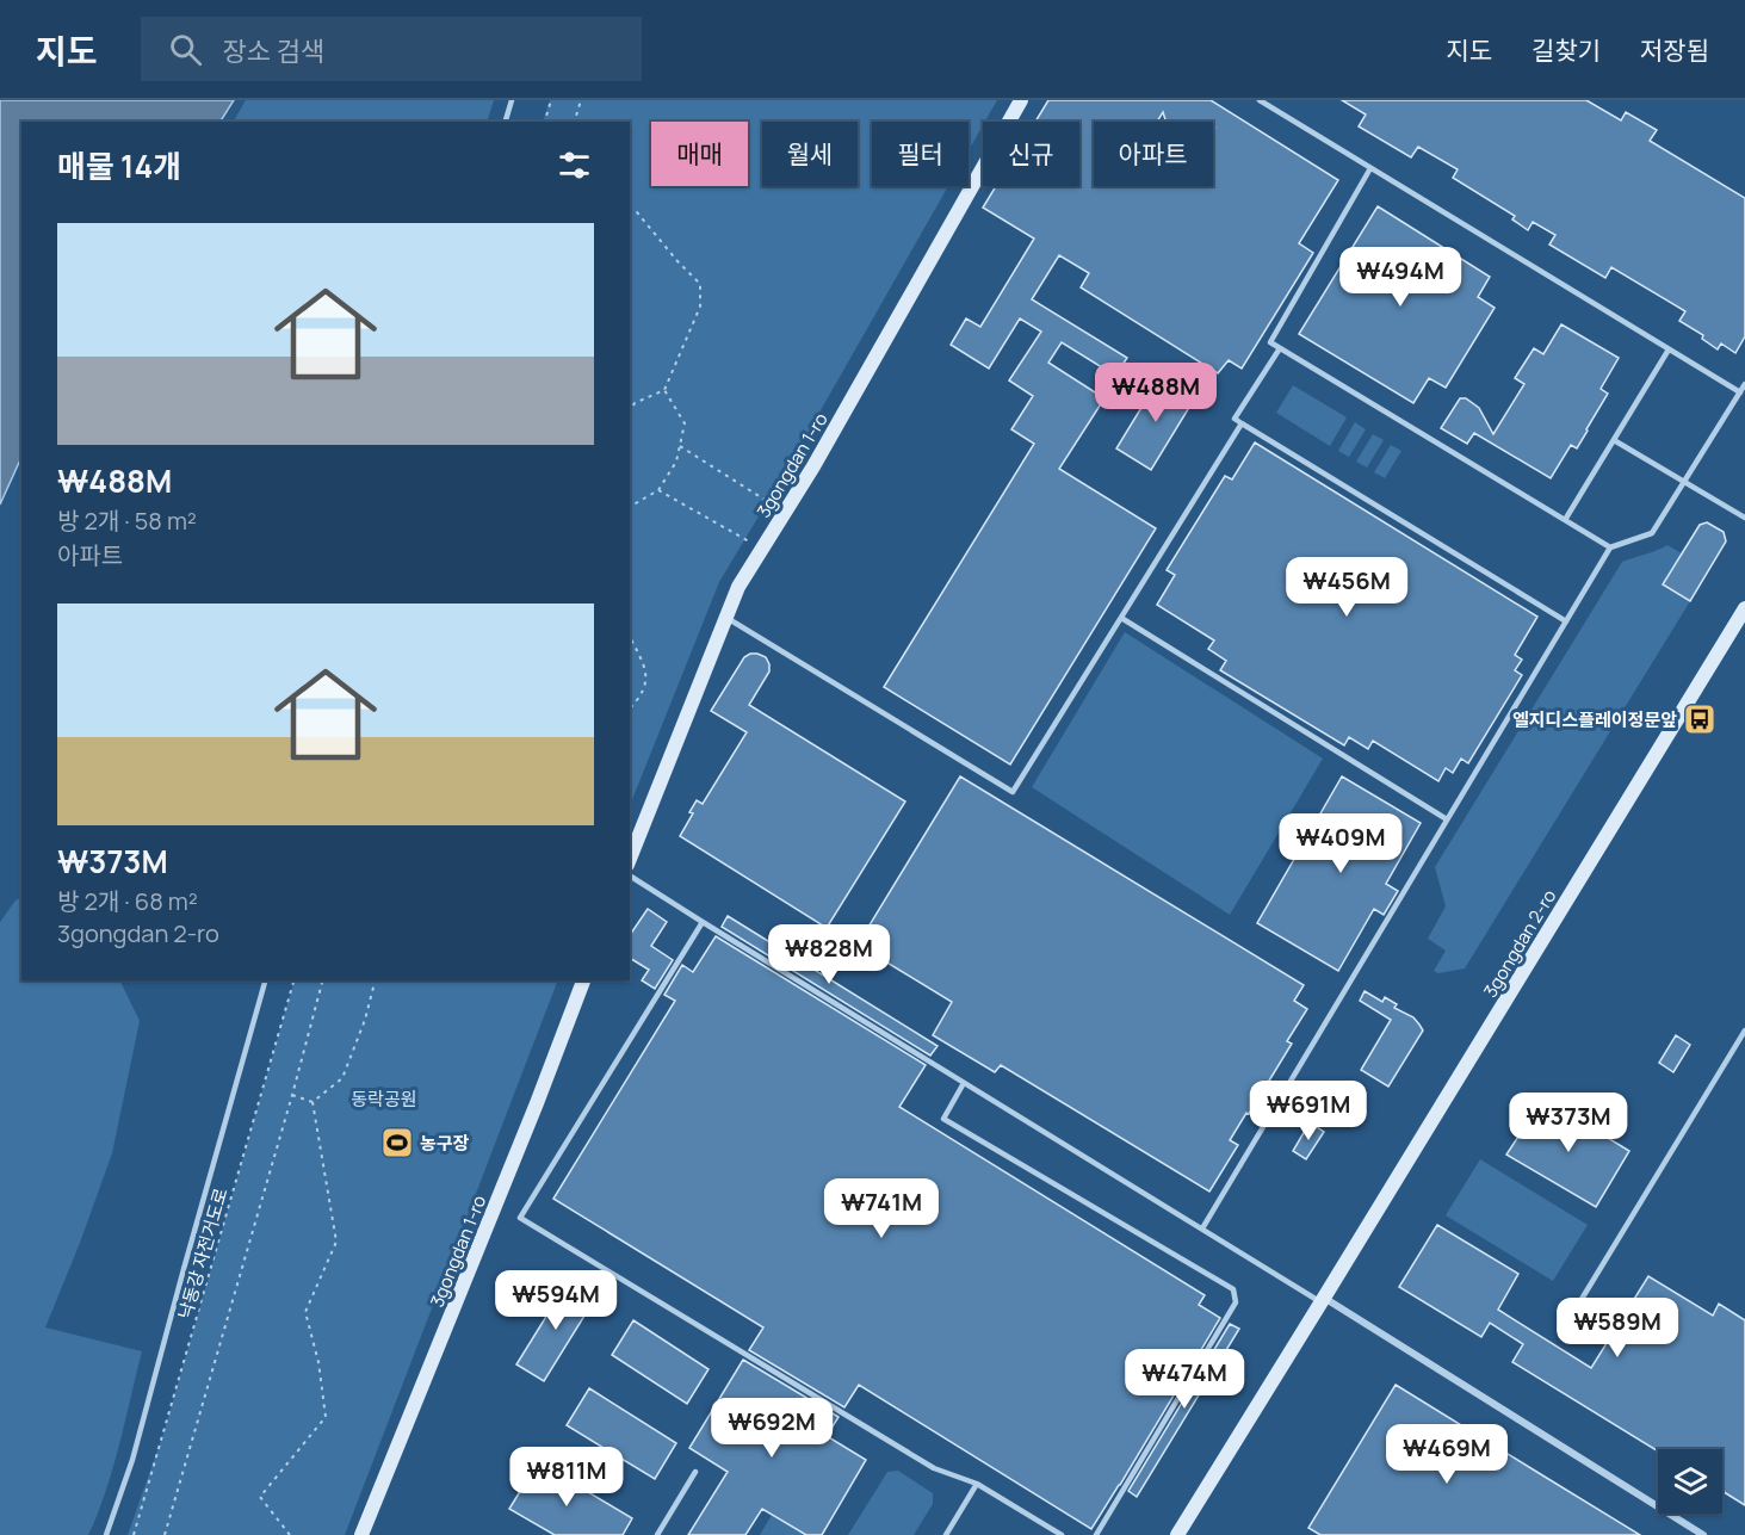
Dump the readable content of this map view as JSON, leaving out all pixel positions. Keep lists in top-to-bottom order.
{
  "streets": {
    "street": ["3gongdan 1-ro", "3gongdan 2-ro"],
    "path": ["낙동강 자전거도로"]
  },
  "parks": ["동락공원"],
  "places": {
    "bus stop": ["엘지디스플레이정문앞"],
    "sports": ["농구장"]
  },
  "page": {
    "header": "지도",
    "search": "장소 검색",
    "nav": ["지도", "길찾기", "저장됨"],
    "chip": [
      "매매",
      "월세",
      "필터",
      "신규",
      "아파트"
    ],
    "heading": "매물 14개",
    "list": [
      {
        "name": "₩488M",
        "note": "방 2개 · 58 m² · 아파트"
      },
      {
        "name": "₩373M",
        "note": "방 2개 · 68 m² · 3gongdan 2-ro"
      }
    ],
    "price": [
      "₩494M",
      "₩488M",
      "₩456M",
      "₩409M",
      "₩828M",
      "₩691M",
      "₩373M",
      "₩741M",
      "₩594M",
      "₩589M",
      "₩474M",
      "₩692M",
      "₩469M",
      "₩811M"
    ]
  }
}
